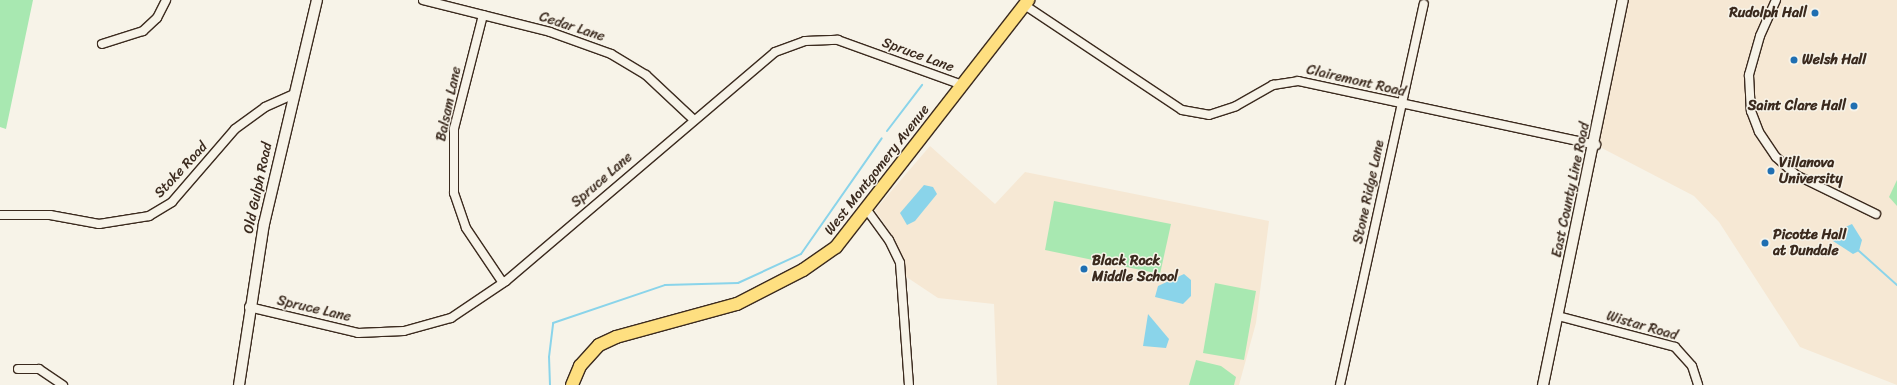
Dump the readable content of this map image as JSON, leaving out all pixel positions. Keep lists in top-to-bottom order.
{
  "streets": {
    "main road": ["West Montgomery Avenue"],
    "street": [
      "Cedar Lane",
      "Spruce Lane",
      "Clairemont Road",
      "Balsam Lane",
      "Stoke Road",
      "Old Gulph Road",
      "East County Line Road",
      "Stone Ridge Lane",
      "Wistar Road"
    ]
  },
  "crossings": [
    ["Cedar Lane", "Spruce Lane"],
    ["Cedar Lane", "Balsam Lane"],
    ["Spruce Lane", "Balsam Lane"],
    ["Spruce Lane", "West Montgomery Avenue"],
    ["Spruce Lane", "Old Gulph Road"],
    ["Clairemont Road", "West Montgomery Avenue"],
    ["Clairemont Road", "East County Line Road"],
    ["Clairemont Road", "Stone Ridge Lane"],
    ["Stoke Road", "Old Gulph Road"],
    ["East County Line Road", "Wistar Road"]
  ],
  "places": [
    "Rudolph Hall",
    "Welsh Hall",
    "Saint Clare Hall",
    "Villanova University",
    "Picotte Hall at Dundale",
    "Black Rock Middle School"
  ]
}
